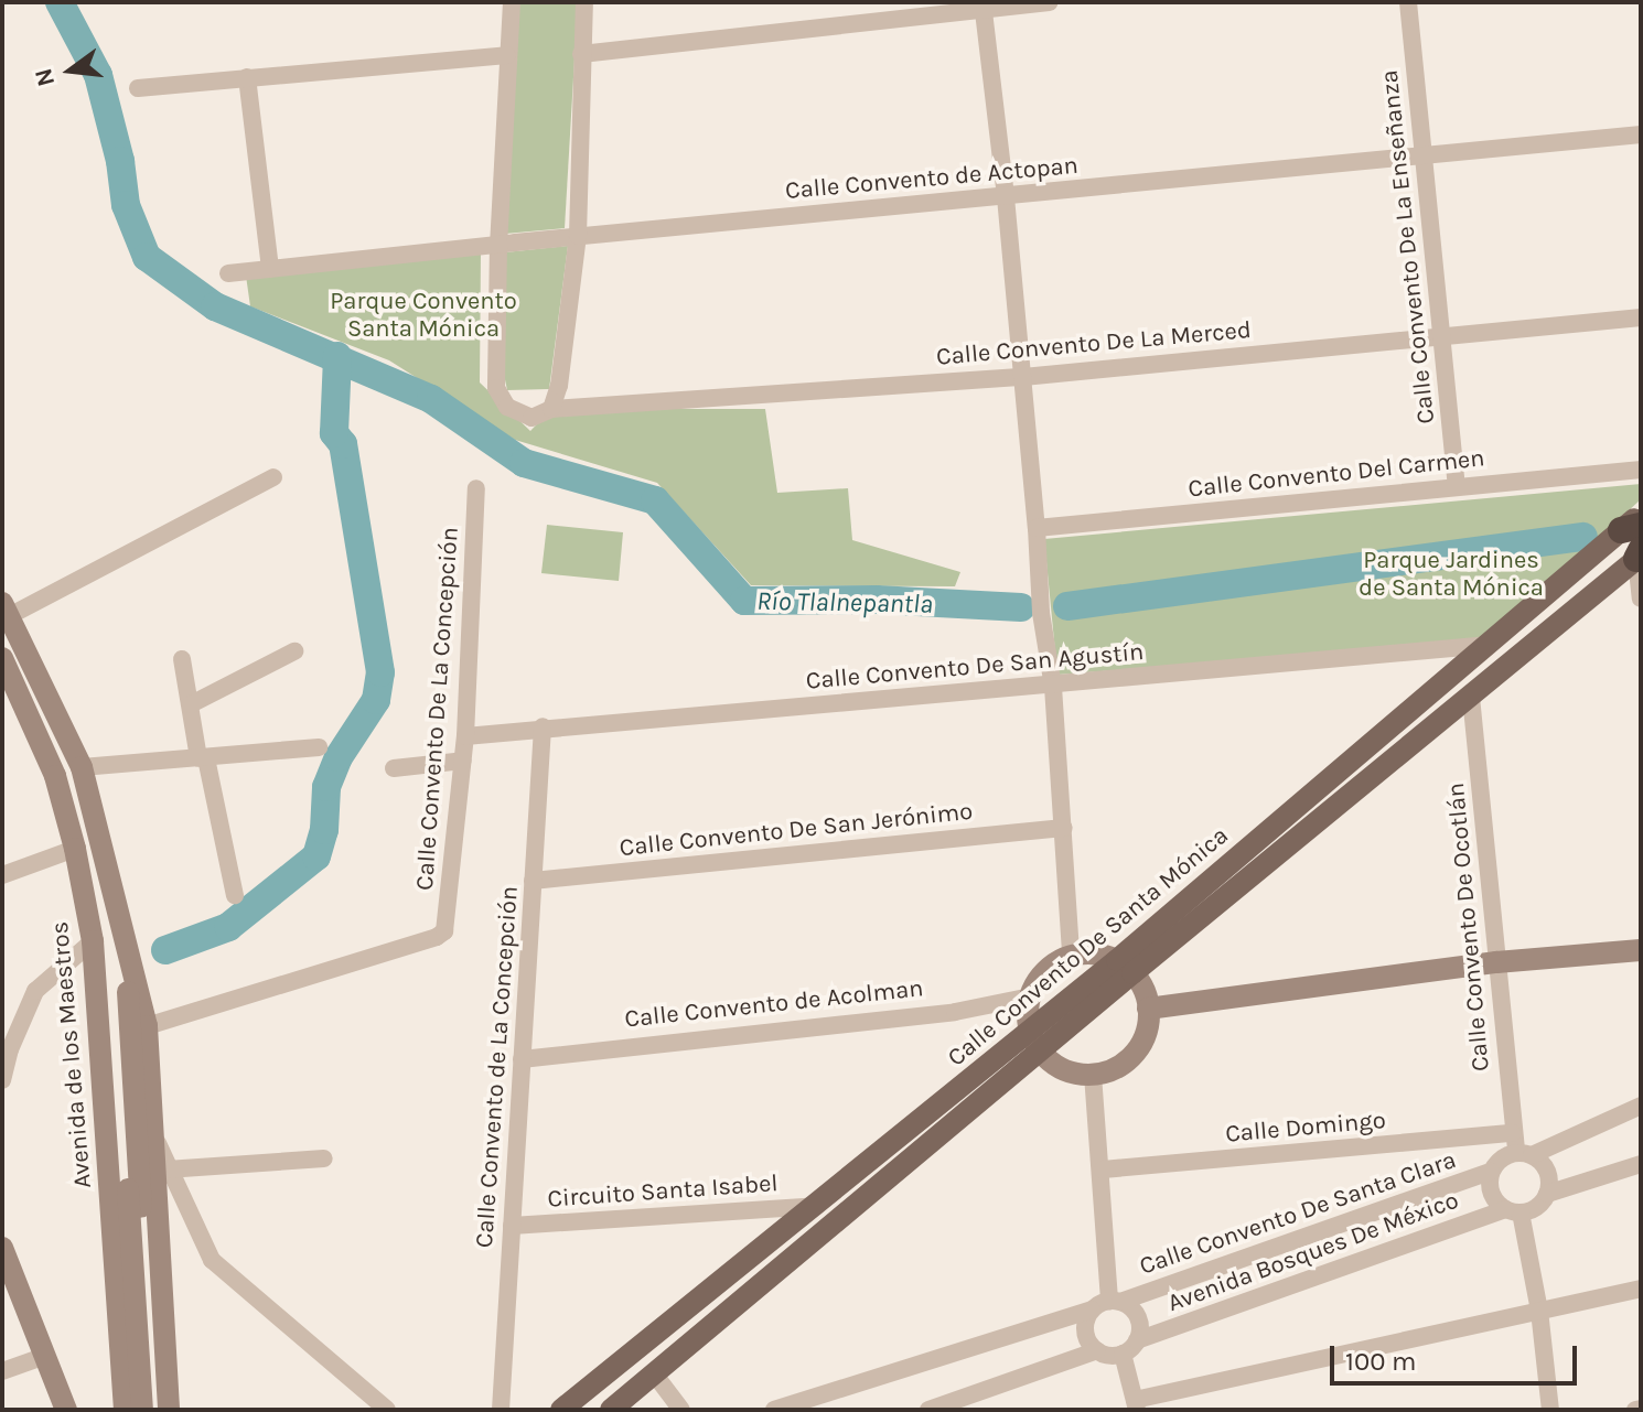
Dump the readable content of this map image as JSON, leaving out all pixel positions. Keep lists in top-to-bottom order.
{
  "streets": {
    "main road": ["Calle Convento De Santa Mónica", "Avenida de los Maestros"],
    "street": [
      "Calle Convento de Actopan",
      "Calle Convento De La Enseñanza",
      "Calle Convento De La Merced",
      "Calle Convento Del Carmen",
      "Calle Convento De San Agustín",
      "Calle Convento De La Concepción",
      "Calle Convento De San Jerónimo",
      "Calle Convento De Ocotlán",
      "Calle Convento de Acolman",
      "Calle Convento de La Concepción",
      "Calle Domingo",
      "Circuito Santa Isabel",
      "Calle Convento De Santa Clara",
      "Avenida Bosques De México"
    ]
  },
  "crossings": [
    ["Calle Convento de Actopan", "Calle Convento De La Enseñanza"],
    ["Calle Convento De La Enseñanza", "Calle Convento De La Merced"],
    ["Calle Convento De La Enseñanza", "Calle Convento Del Carmen"],
    ["Calle Convento De San Agustín", "Calle Convento De La Concepción"],
    ["Calle Convento De San Agustín", "Calle Convento De Santa Mónica"],
    ["Calle Convento De San Agustín", "Calle Convento de La Concepción"],
    ["Calle Convento De San Jerónimo", "Calle Convento de La Concepción"],
    ["Calle Convento De Ocotlán", "Calle Convento De Santa Mónica"],
    ["Calle Convento De Ocotlán", "Calle Domingo"],
    ["Calle Convento De Ocotlán", "Calle Convento De Santa Clara"],
    ["Calle Convento De Ocotlán", "Avenida Bosques De México"],
    ["Calle Convento De Santa Mónica", "Circuito Santa Isabel"],
    ["Calle Convento de Acolman", "Calle Convento de La Concepción"],
    ["Calle Convento de La Concepción", "Circuito Santa Isabel"],
    ["Calle Convento De Santa Clara", "Avenida Bosques De México"]
  ],
  "water": ["Río Tlalnepantla"],
  "parks": ["Parque Convento Santa Mónica", "Parque Jardines de Santa Mónica"],
  "scale_bar": "100 m",
  "north": "left"
}
